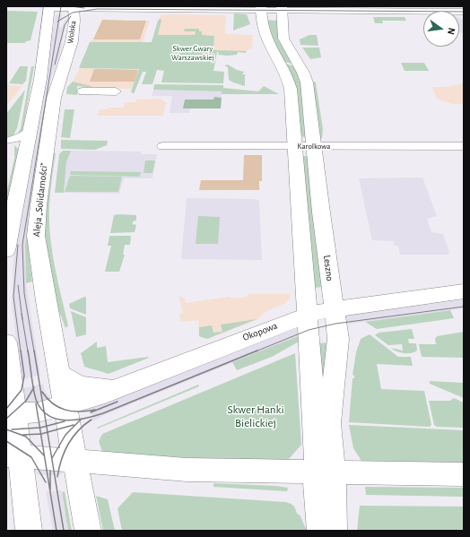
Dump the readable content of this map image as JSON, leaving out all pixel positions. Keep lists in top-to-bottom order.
{
  "streets": {
    "main road": [
      "Wolska",
      "Aleja „Solidarności”",
      "Leszno",
      "Okopowa"
    ],
    "street": ["Karolkowa"]
  },
  "crossings": [
    ["Wolska", "Aleja „Solidarności”"],
    ["Karolkowa", "Leszno"],
    ["Aleja „Solidarności”", "Okopowa"],
    ["Leszno", "Okopowa"]
  ],
  "parks": ["Skwer Gwary Warszawskiej", "Skwer Hanki Bielickiej"],
  "north": "right"
}
